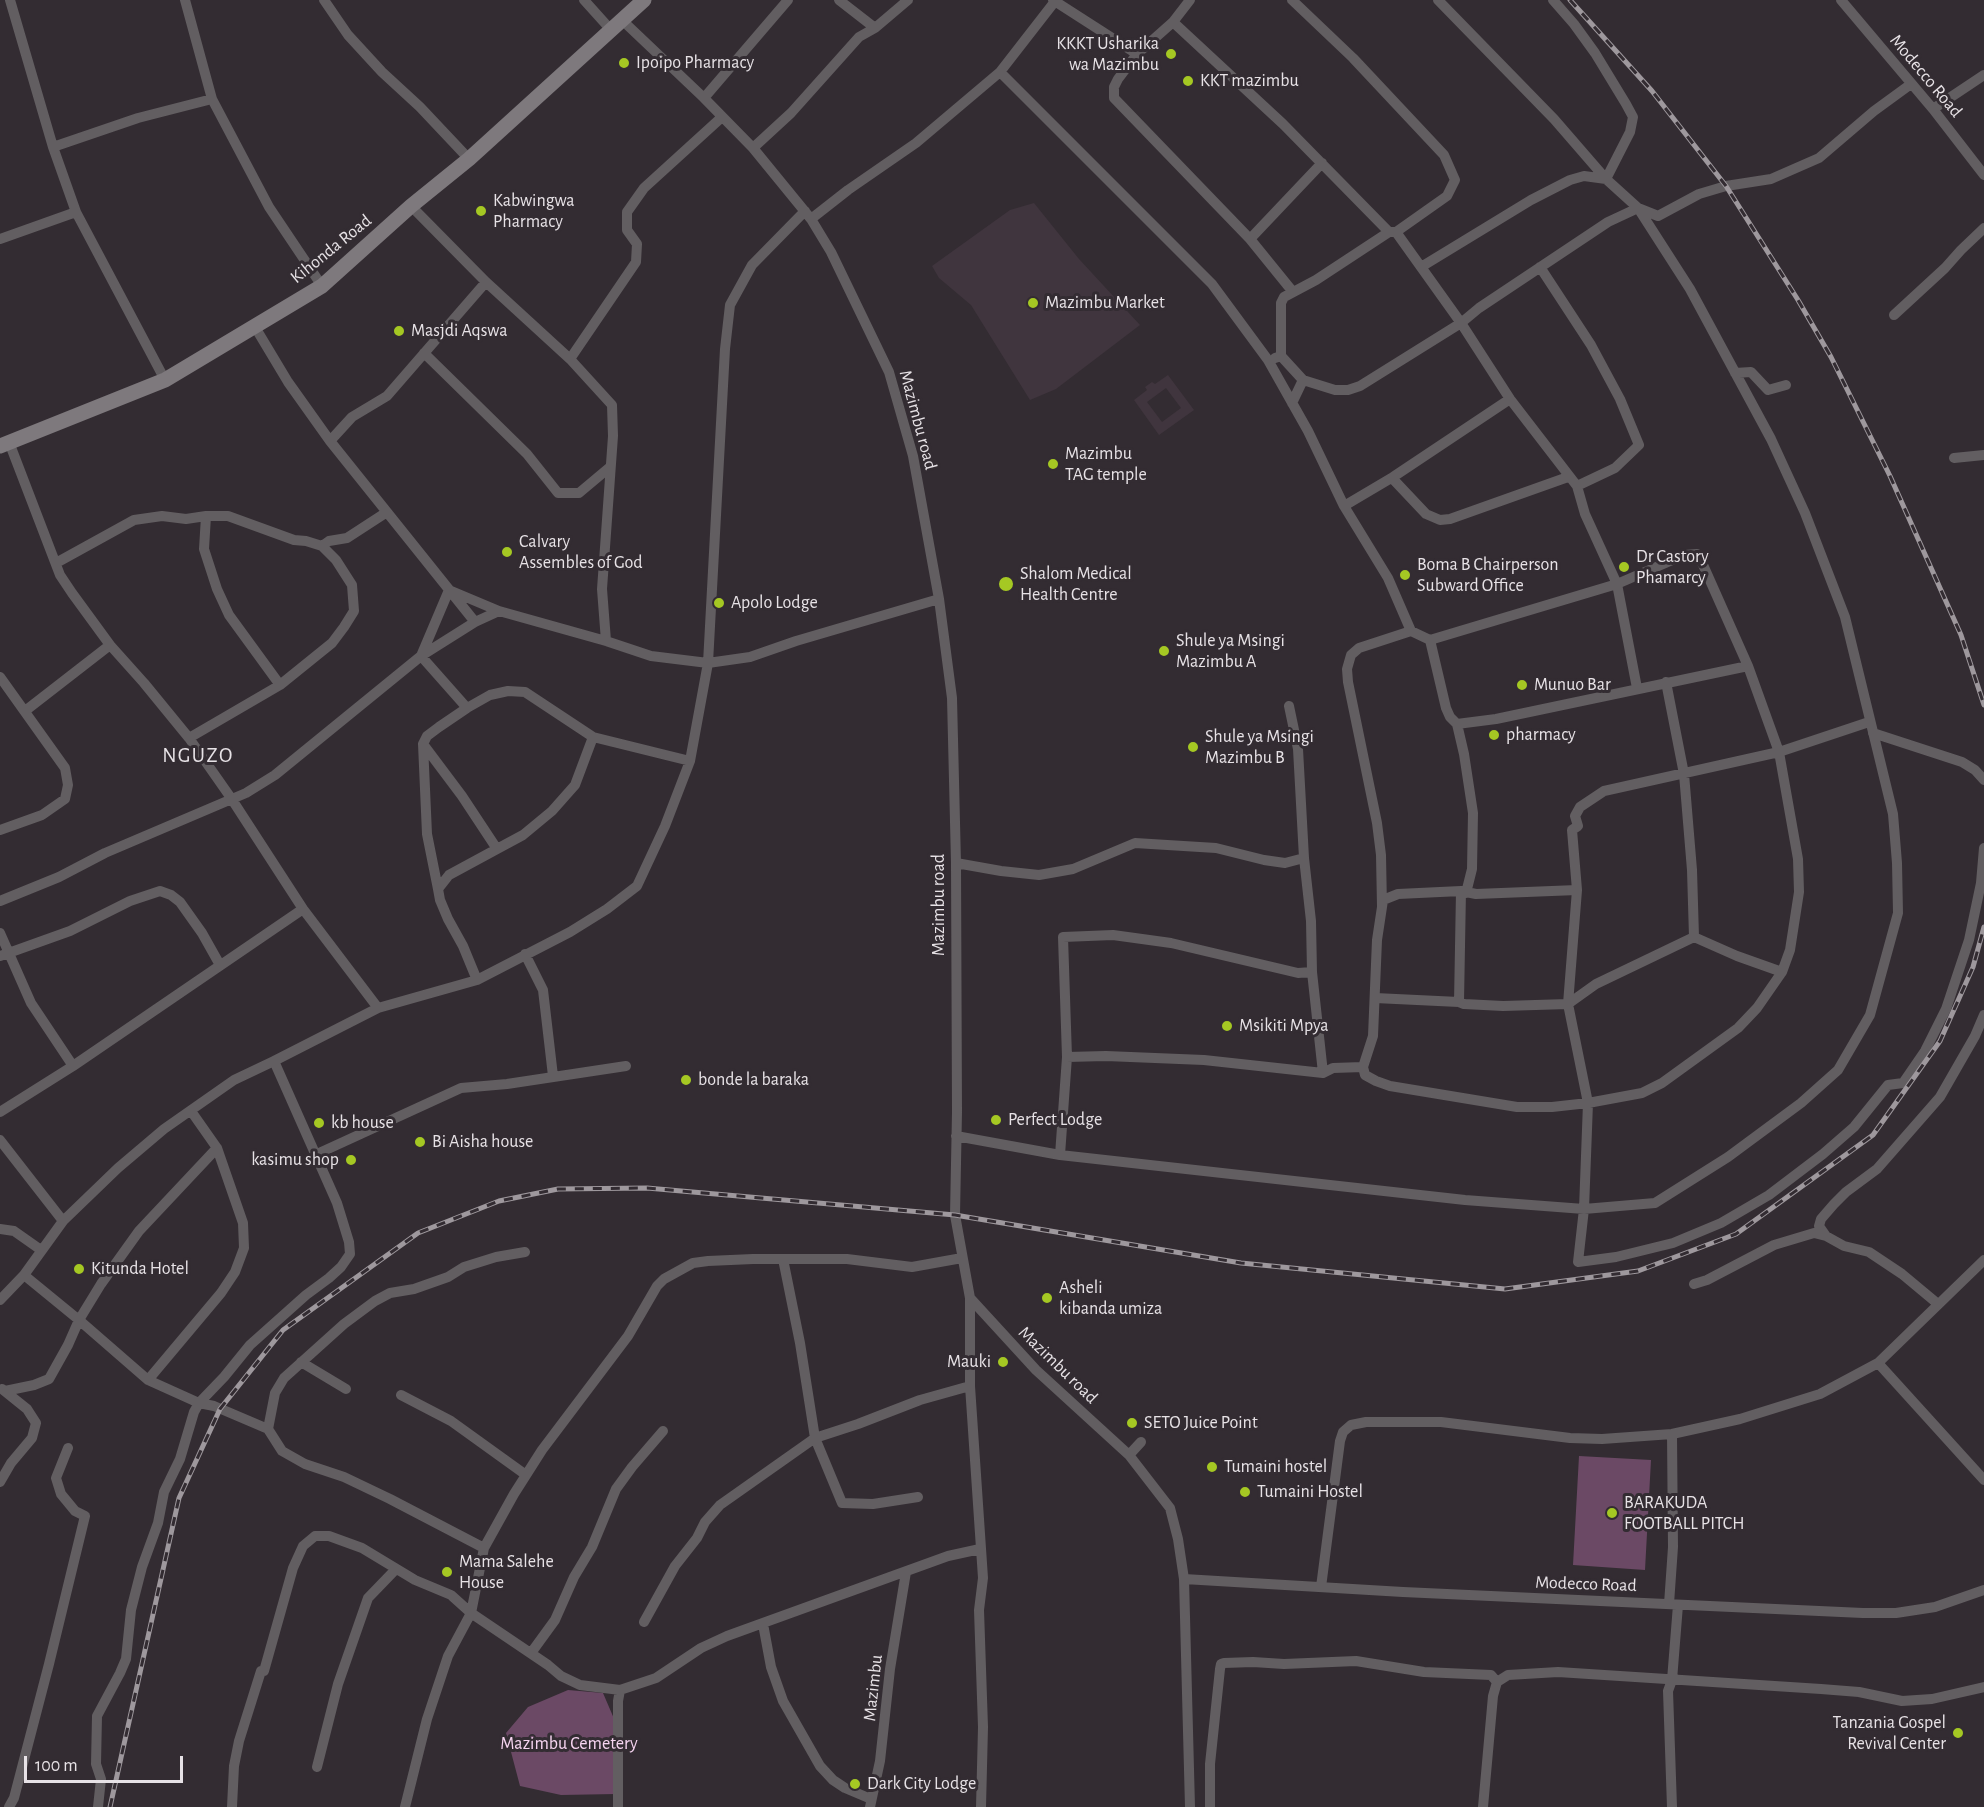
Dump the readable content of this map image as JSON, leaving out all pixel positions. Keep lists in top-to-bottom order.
{
  "streets": {
    "street": [
      "Modecco Road",
      "Kihonda Road",
      "Mazimbu road",
      "Mazimbu"
    ]
  },
  "crossings": [
    ["Modecco Road", "Mazimbu road"],
    ["Kihonda Road", "Mazimbu road"]
  ],
  "districts": ["NGUZO"],
  "parks": ["Mazimbu Cemetery"],
  "places": [
    "KKKT Usharika wa Mazimbu",
    "Ipoipo Pharmacy",
    "KKT mazimbu",
    "Kabwingwa Pharmacy",
    "Mazimbu Market",
    "Masjdi Aqswa",
    "Mazimbu TAG temple",
    "Calvary Assembles of God",
    "Dr Castory Phamarcy",
    "Boma B Chairperson Subward Office",
    "Shalom Medical Health Centre",
    "Apolo Lodge",
    "Shule ya Msingi Mazimbu A",
    "Munuo Bar",
    "pharmacy",
    "Shule ya Msingi Mazimbu B",
    "Msikiti Mpya",
    "bonde la baraka",
    "Perfect Lodge",
    "kb house",
    "Bi Aisha house",
    "kasimu shop",
    "Kitunda Hotel",
    "Asheli kibanda umiza",
    "Mauki",
    "SETO Juice Point",
    "Tumaini hostel",
    "Tumaini Hostel",
    "BARAKUDA FOOTBALL PITCH",
    "Mama Salehe House",
    "Tanzania Gospel Revival Center",
    "Dark City Lodge"
  ],
  "scale_bar": "100 m"
}
